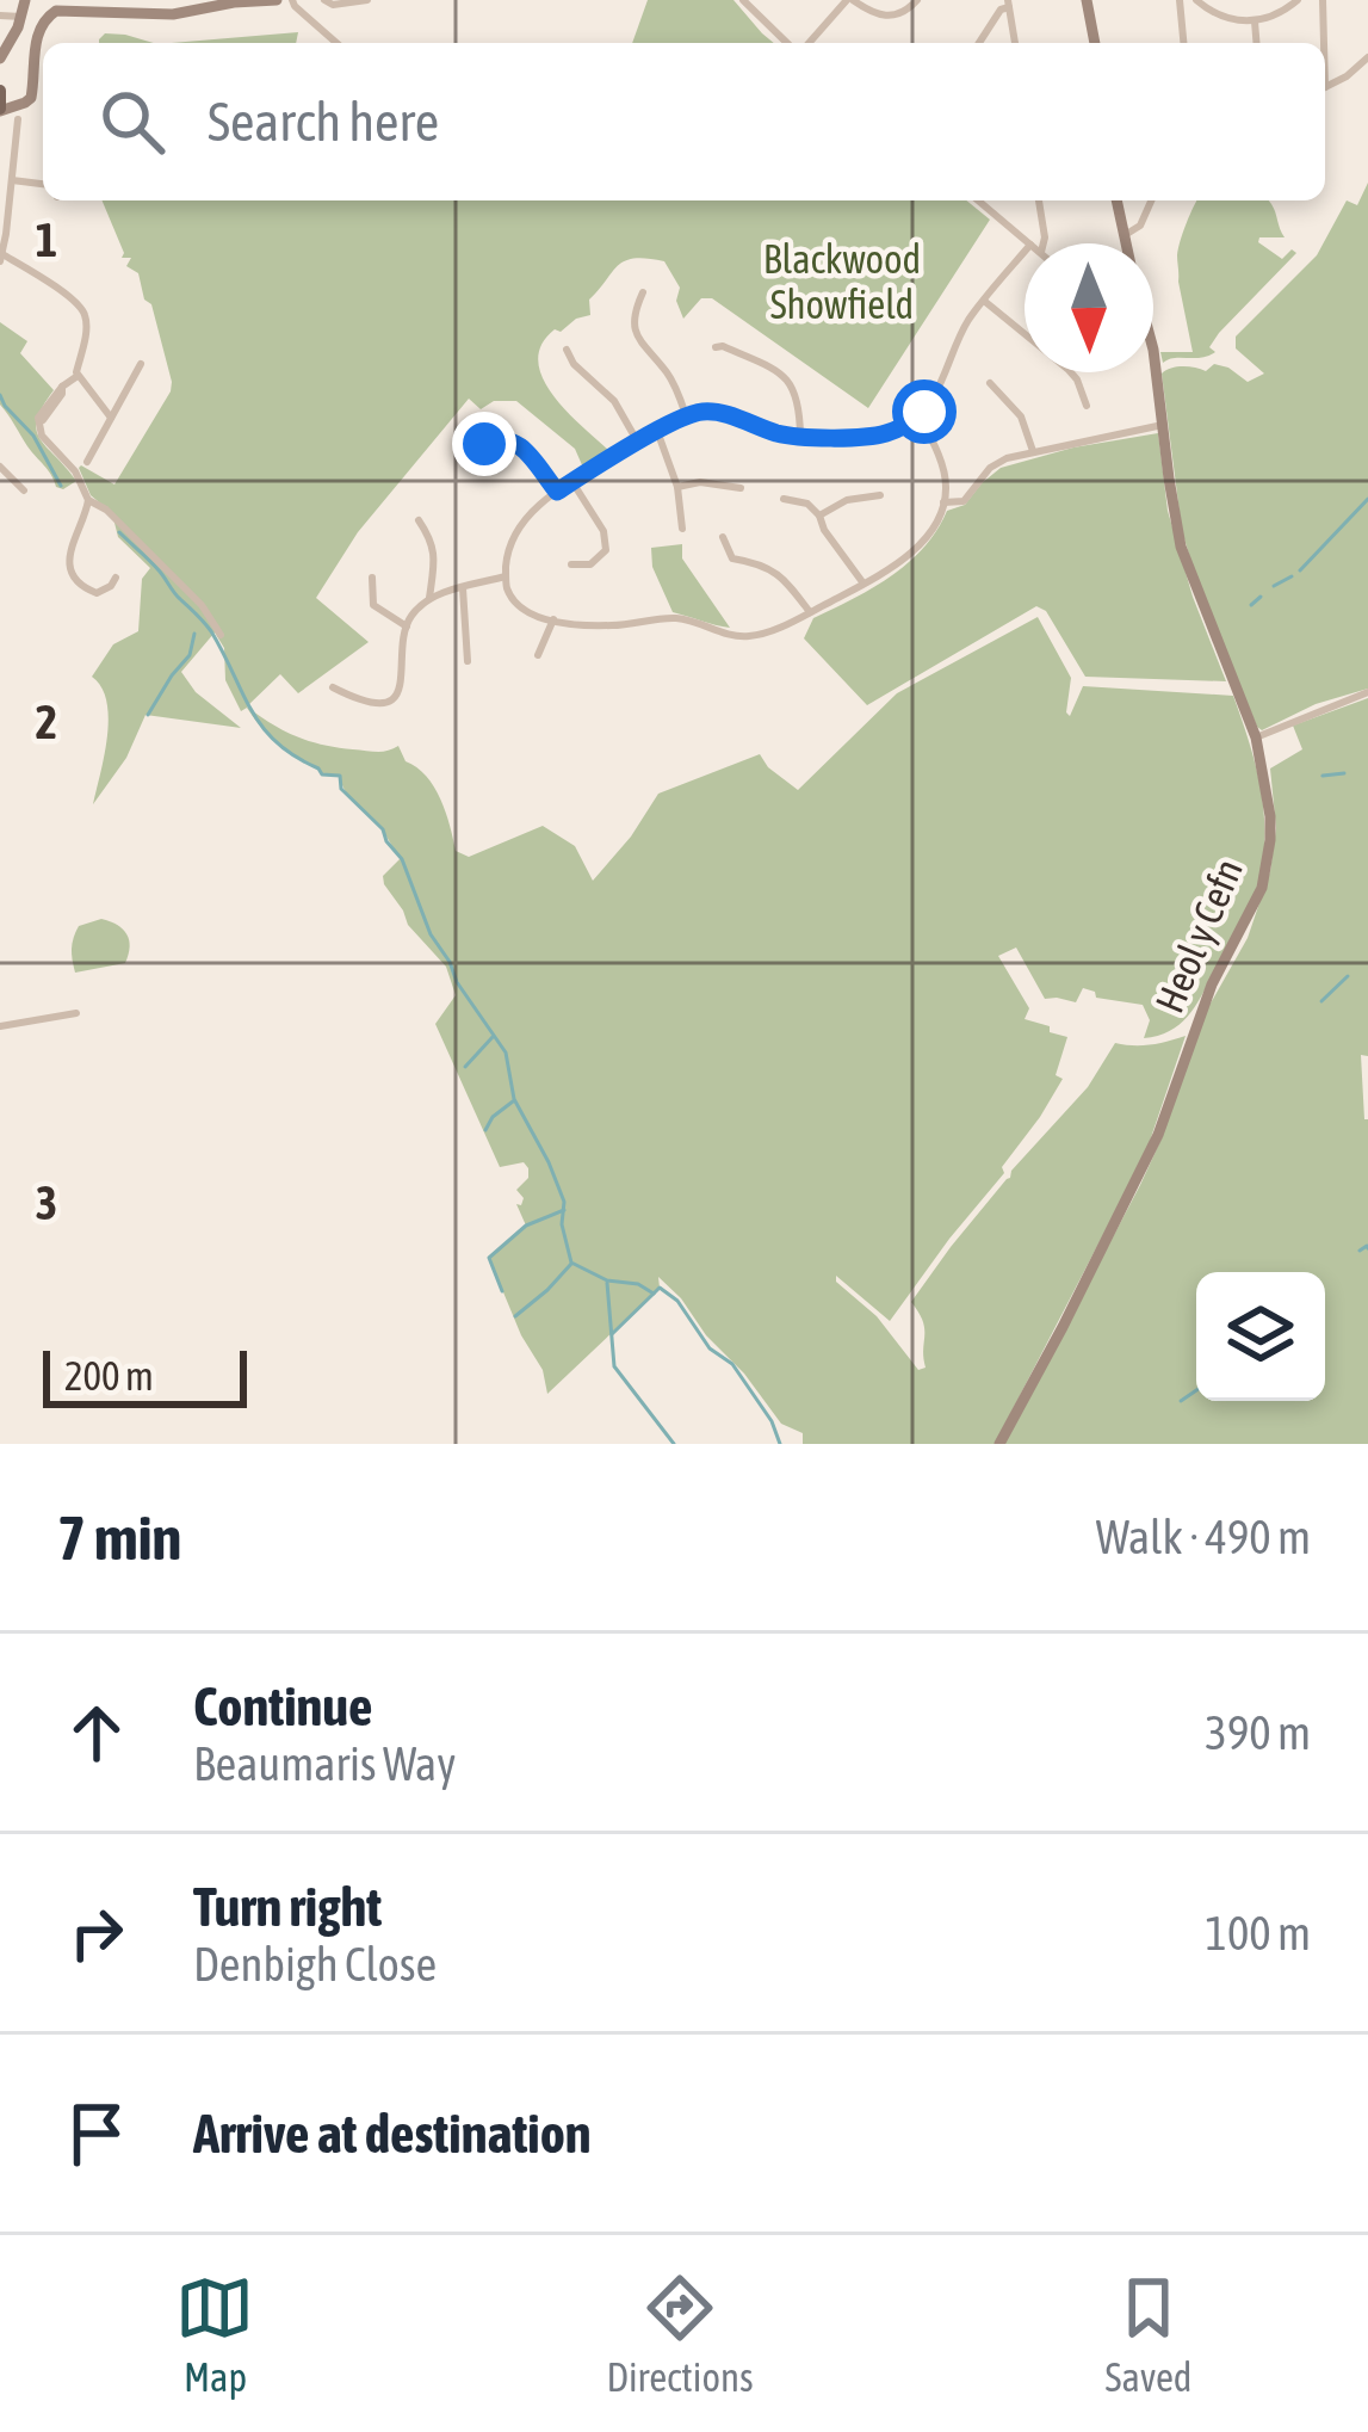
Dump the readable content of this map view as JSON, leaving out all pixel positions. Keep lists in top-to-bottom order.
{
  "streets": {
    "street": ["Heol y Cefn"]
  },
  "parks": ["Blackwood Showfield"],
  "scale_bar": "200 m",
  "north": "bottom",
  "page": {
    "search": "Search here",
    "scale": "200 m",
    "heading": ["7 min", "Walk · 490 m"],
    "list": [
      ["Continue", "Beaumaris Way", "390 m"],
      ["Turn right", "Denbigh Close", "100 m"],
      "Arrive at destination"
    ],
    "nav": ["Map", "Directions", "Saved"]
  },
  "grid": {
    "rows": ["1", "2", "3"]
  }
}
